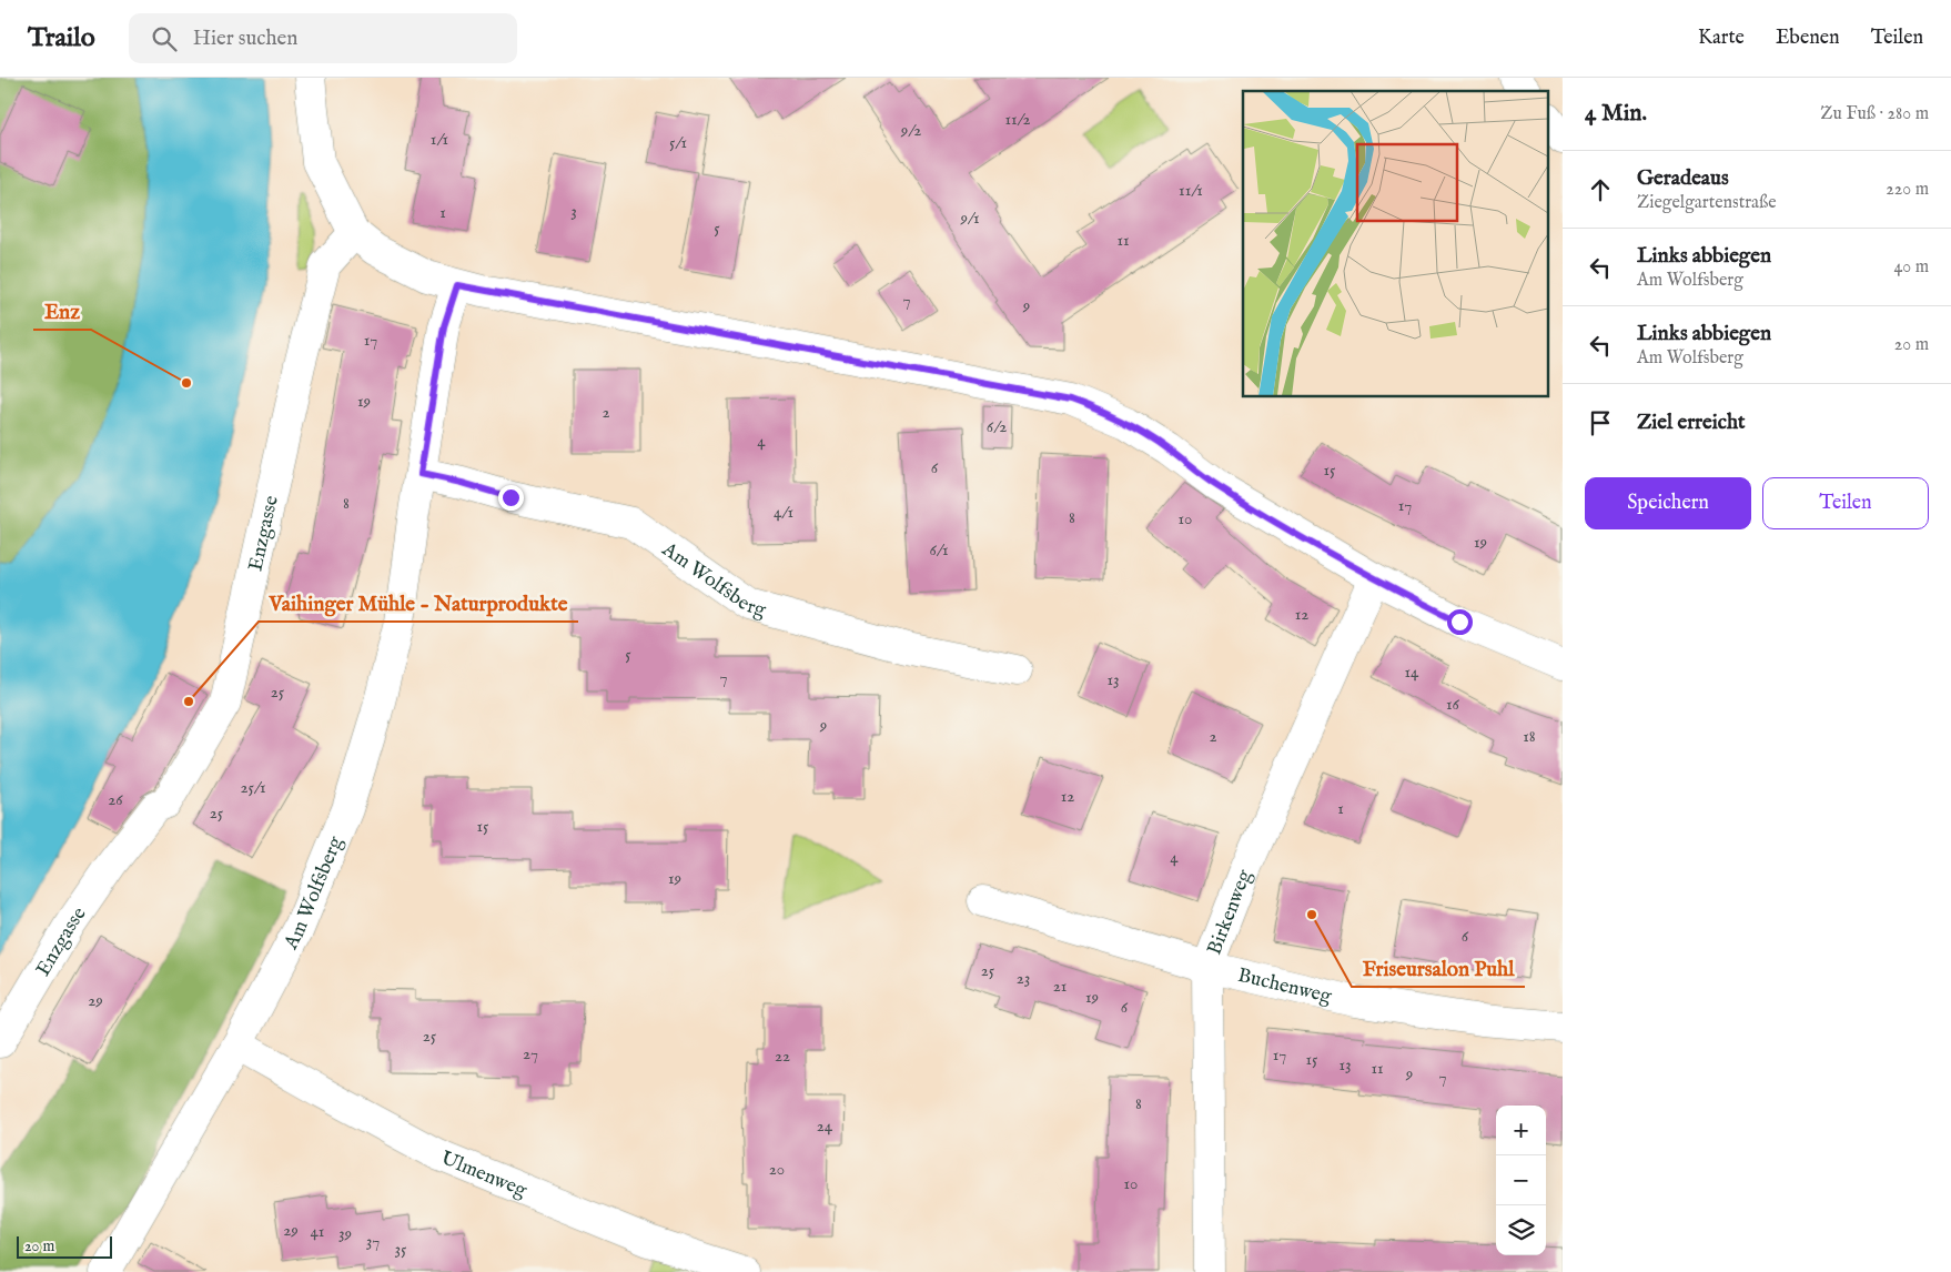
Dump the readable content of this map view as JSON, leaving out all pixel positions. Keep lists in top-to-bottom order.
{
  "streets": {
    "street": [
      "Enzgasse",
      "Am Wolfsberg",
      "Birkenweg",
      "Buchenweg",
      "Ulmenweg"
    ]
  },
  "crossings": [
    ["Am Wolfsberg", "Ulmenweg"],
    ["Birkenweg", "Buchenweg"]
  ],
  "places": ["Enz", "Vaihinger Mühle - Naturprodukte", "Friseursalon Puhl"],
  "house_numbers": [
    "11/2",
    "9/2",
    "1/1",
    "5/1",
    "11/1",
    "3",
    "1",
    "9/1",
    "5",
    "11",
    "7",
    "9",
    "17",
    "19",
    "2",
    "6/2",
    "4",
    "6",
    "15",
    "8",
    "17",
    "4/1",
    "8",
    "10",
    "19",
    "6/1",
    "12",
    "5",
    "14",
    "7",
    "13",
    "25",
    "16",
    "9",
    "2",
    "18",
    "25/1",
    "12",
    "26",
    "1",
    "25",
    "15",
    "4",
    "19",
    "6",
    "25",
    "23",
    "21",
    "19",
    "29",
    "6",
    "25",
    "27",
    "17",
    "22",
    "15",
    "13",
    "11",
    "9",
    "7",
    "8",
    "24",
    "20",
    "10",
    "29",
    "41",
    "39",
    "37",
    "35"
  ],
  "scale_bar": "20 m",
  "page": {
    "header": "Trailo",
    "search": "Hier suchen",
    "nav": ["Karte", "Ebenen", "Teilen"],
    "heading": ["4 Min.", "Zu Fuß · 280 m"],
    "list": [
      ["Geradeaus", "Ziegelgartenstraße", "220 m"],
      ["Links abbiegen", "Am Wolfsberg", "40 m"],
      ["Links abbiegen", "Am Wolfsberg", "20 m"],
      "Ziel erreicht"
    ],
    "buttons": ["Speichern", "Teilen"],
    "map_buttons": ["+", "−"],
    "scale": "20 m"
  }
}
